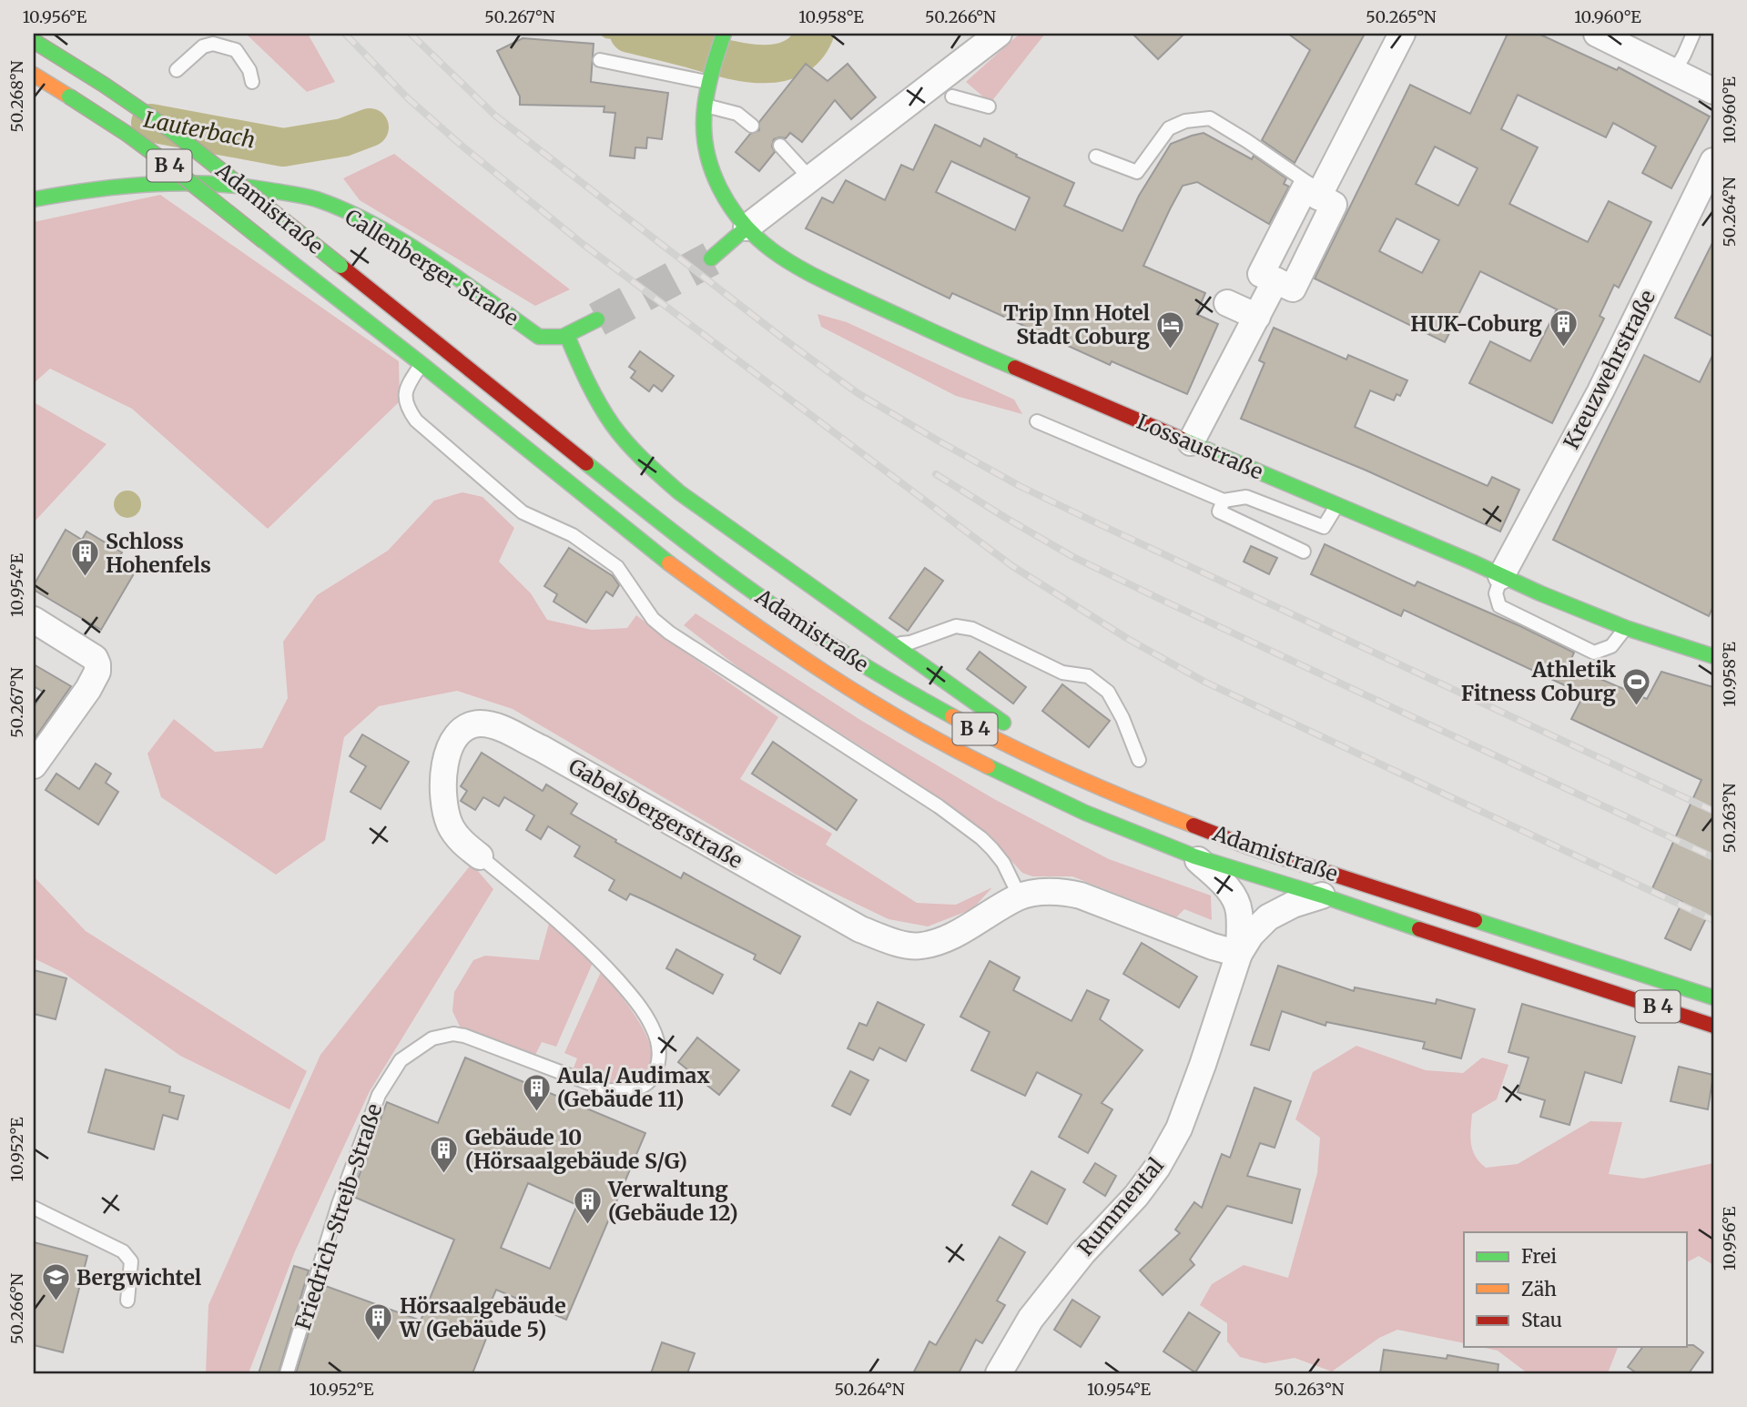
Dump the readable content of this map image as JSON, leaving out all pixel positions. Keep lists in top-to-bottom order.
{
  "streets": {
    "main road": [
      "B 4",
      "Adamistraße",
      "Callenberger Straße",
      "Lossaustraße"
    ],
    "street": ["Kreuzwehrstraße", "Gabelsbergerstraße", "Rummental"],
    "lane": ["Friedrich-Streib-Straße"]
  },
  "crossings": [
    ["Adamistraße", "Rummental"],
    ["Kreuzwehrstraße", "Lossaustraße"],
    ["Gabelsbergerstraße", "Friedrich-Streib-Straße"]
  ],
  "water": ["Lauterbach"],
  "places": {
    "building": [
      "HUK-Coburg",
      "Schloss Hohenfels",
      "Aula/ Audimax (Gebäude 11)",
      "Gebäude 10 (Hörsaalgebäude S/G)",
      "Verwaltung (Gebäude 12)",
      "Hörsaalgebäude W (Gebäude 5)"
    ],
    "hotel": ["Trip Inn Hotel Stadt Coburg"],
    "sports": ["Athletik Fitness Coburg"],
    "school or university": ["Bergwichtel"]
  },
  "legend": ["Frei", "Zäh", "Stau"],
  "coordinates": [
    "10.956°E",
    "50.267°N",
    "10.958°E",
    "50.266°N",
    "50.265°N",
    "10.960°E",
    "50.268°N",
    "50.264°N",
    "10.954°E",
    "50.263°N",
    "10.952°E"
  ]
}
